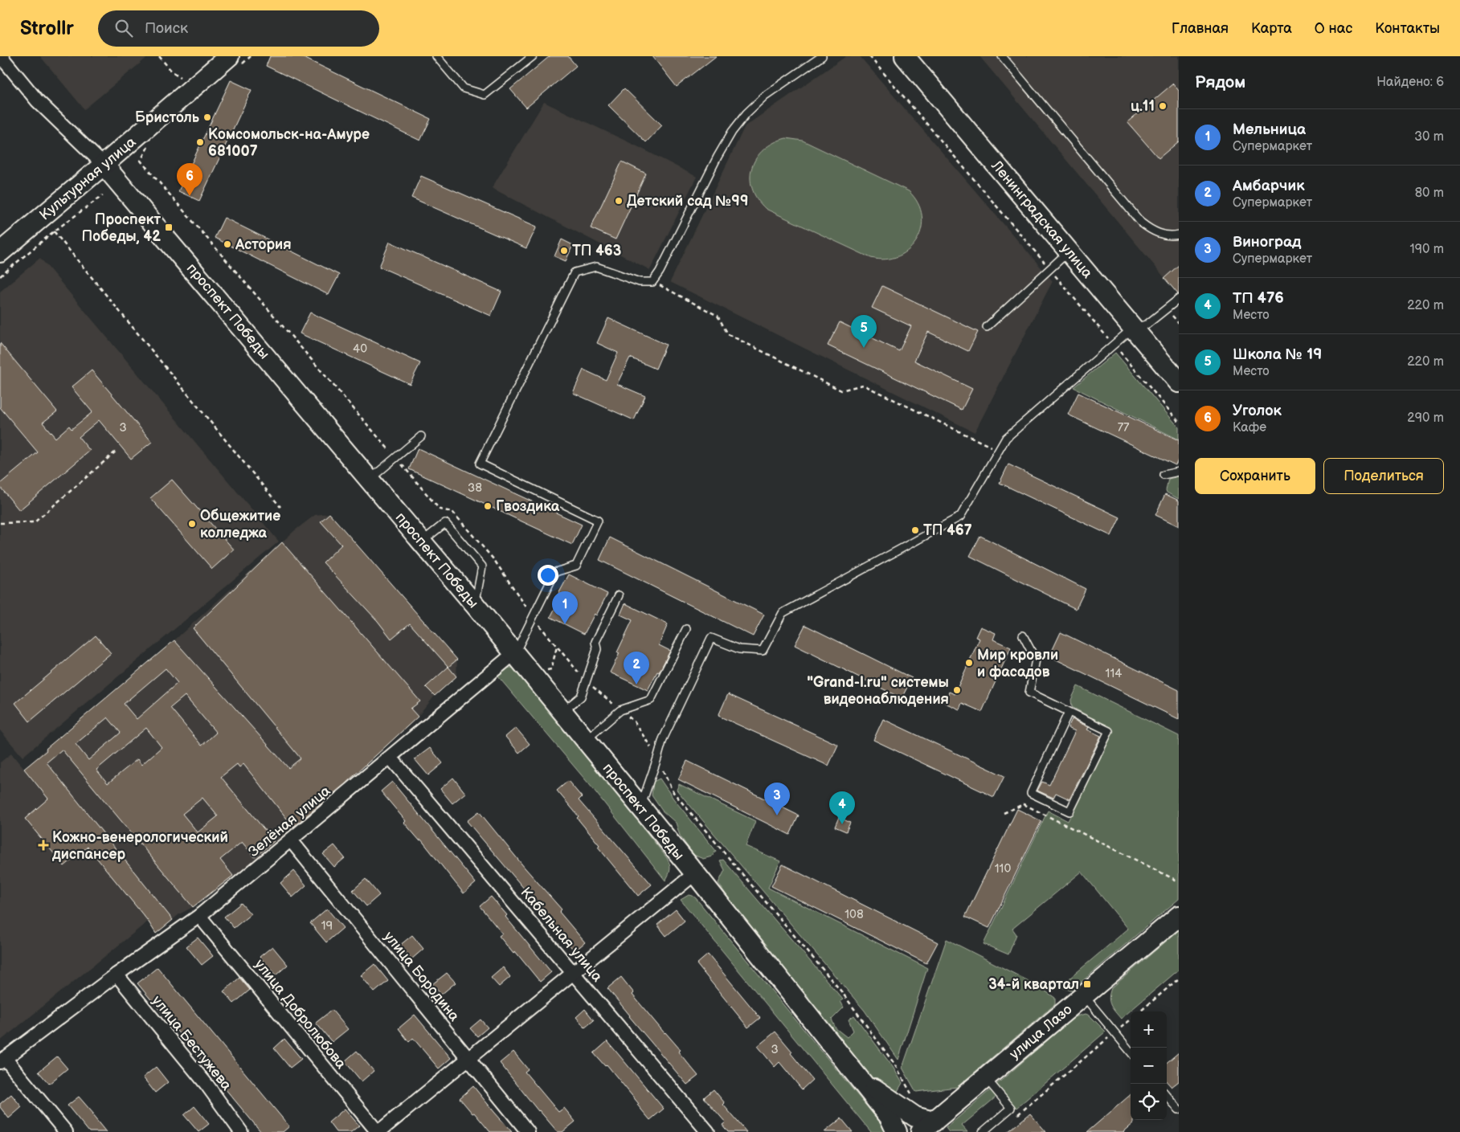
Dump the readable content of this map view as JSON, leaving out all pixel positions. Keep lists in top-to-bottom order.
{
  "streets": {
    "street": [
      "Культурная улица",
      "Ленинградская улица",
      "проспект Победы",
      "Зелёная улица",
      "Кабельная улица",
      "улица Бородина",
      "улица Добролюбова",
      "улица Лазо",
      "улица Бестужева"
    ]
  },
  "crossings": [
    ["Культурная улица", "проспект Победы"],
    ["проспект Победы", "Зелёная улица"],
    ["проспект Победы", "улица Лазо"],
    ["Зелёная улица", "Кабельная улица"],
    ["Зелёная улица", "улица Бородина"],
    ["Зелёная улица", "улица Добролюбова"],
    ["Зелёная улица", "улица Бестужева"]
  ],
  "places": {
    "other": [
      "ц.11",
      "Бристоль",
      "Комсомольск-на-Амуре 681007",
      "Детский сад №99",
      "Астория",
      "ТП 463",
      "Гвоздика",
      "Общежитие колледжа",
      "ТП 467",
      "Мир кровли и фасадов",
      "\"Grand-l.ru\" системы видеонаблюдения"
    ],
    "transit": ["Проспект Победы, 42", "34-й квартал"],
    "health": ["Кожно-венерологический диспансер"]
  },
  "house_numbers": [
    "40",
    "3",
    "77",
    "38",
    "114",
    "110",
    "108",
    "19",
    "3"
  ],
  "page": {
    "header": "Strollr",
    "search": "Поиск",
    "nav": [
      "Главная",
      "Карта",
      "О нас",
      "Контакты"
    ],
    "heading": ["Рядом", "Найдено: 6"],
    "list": [
      {
        "mark": "1",
        "name": "Мельница",
        "note": "Супермаркет",
        "value": "30 m"
      },
      {
        "mark": "2",
        "name": "Амбарчик",
        "note": "Супермаркет",
        "value": "80 m"
      },
      {
        "mark": "3",
        "name": "Виноград",
        "note": "Супермаркет",
        "value": "190 m"
      },
      {
        "mark": "4",
        "name": "ТП 476",
        "note": "Место",
        "value": "220 m"
      },
      {
        "mark": "5",
        "name": "Школа № 19",
        "note": "Место",
        "value": "220 m"
      },
      {
        "mark": "6",
        "name": "Уголок",
        "note": "Кафе",
        "value": "290 m"
      }
    ],
    "pins": [
      "6",
      "5",
      "1",
      "2",
      "3",
      "4"
    ],
    "buttons": ["Сохранить", "Поделиться"],
    "map_buttons": ["+", "−"]
  }
}
